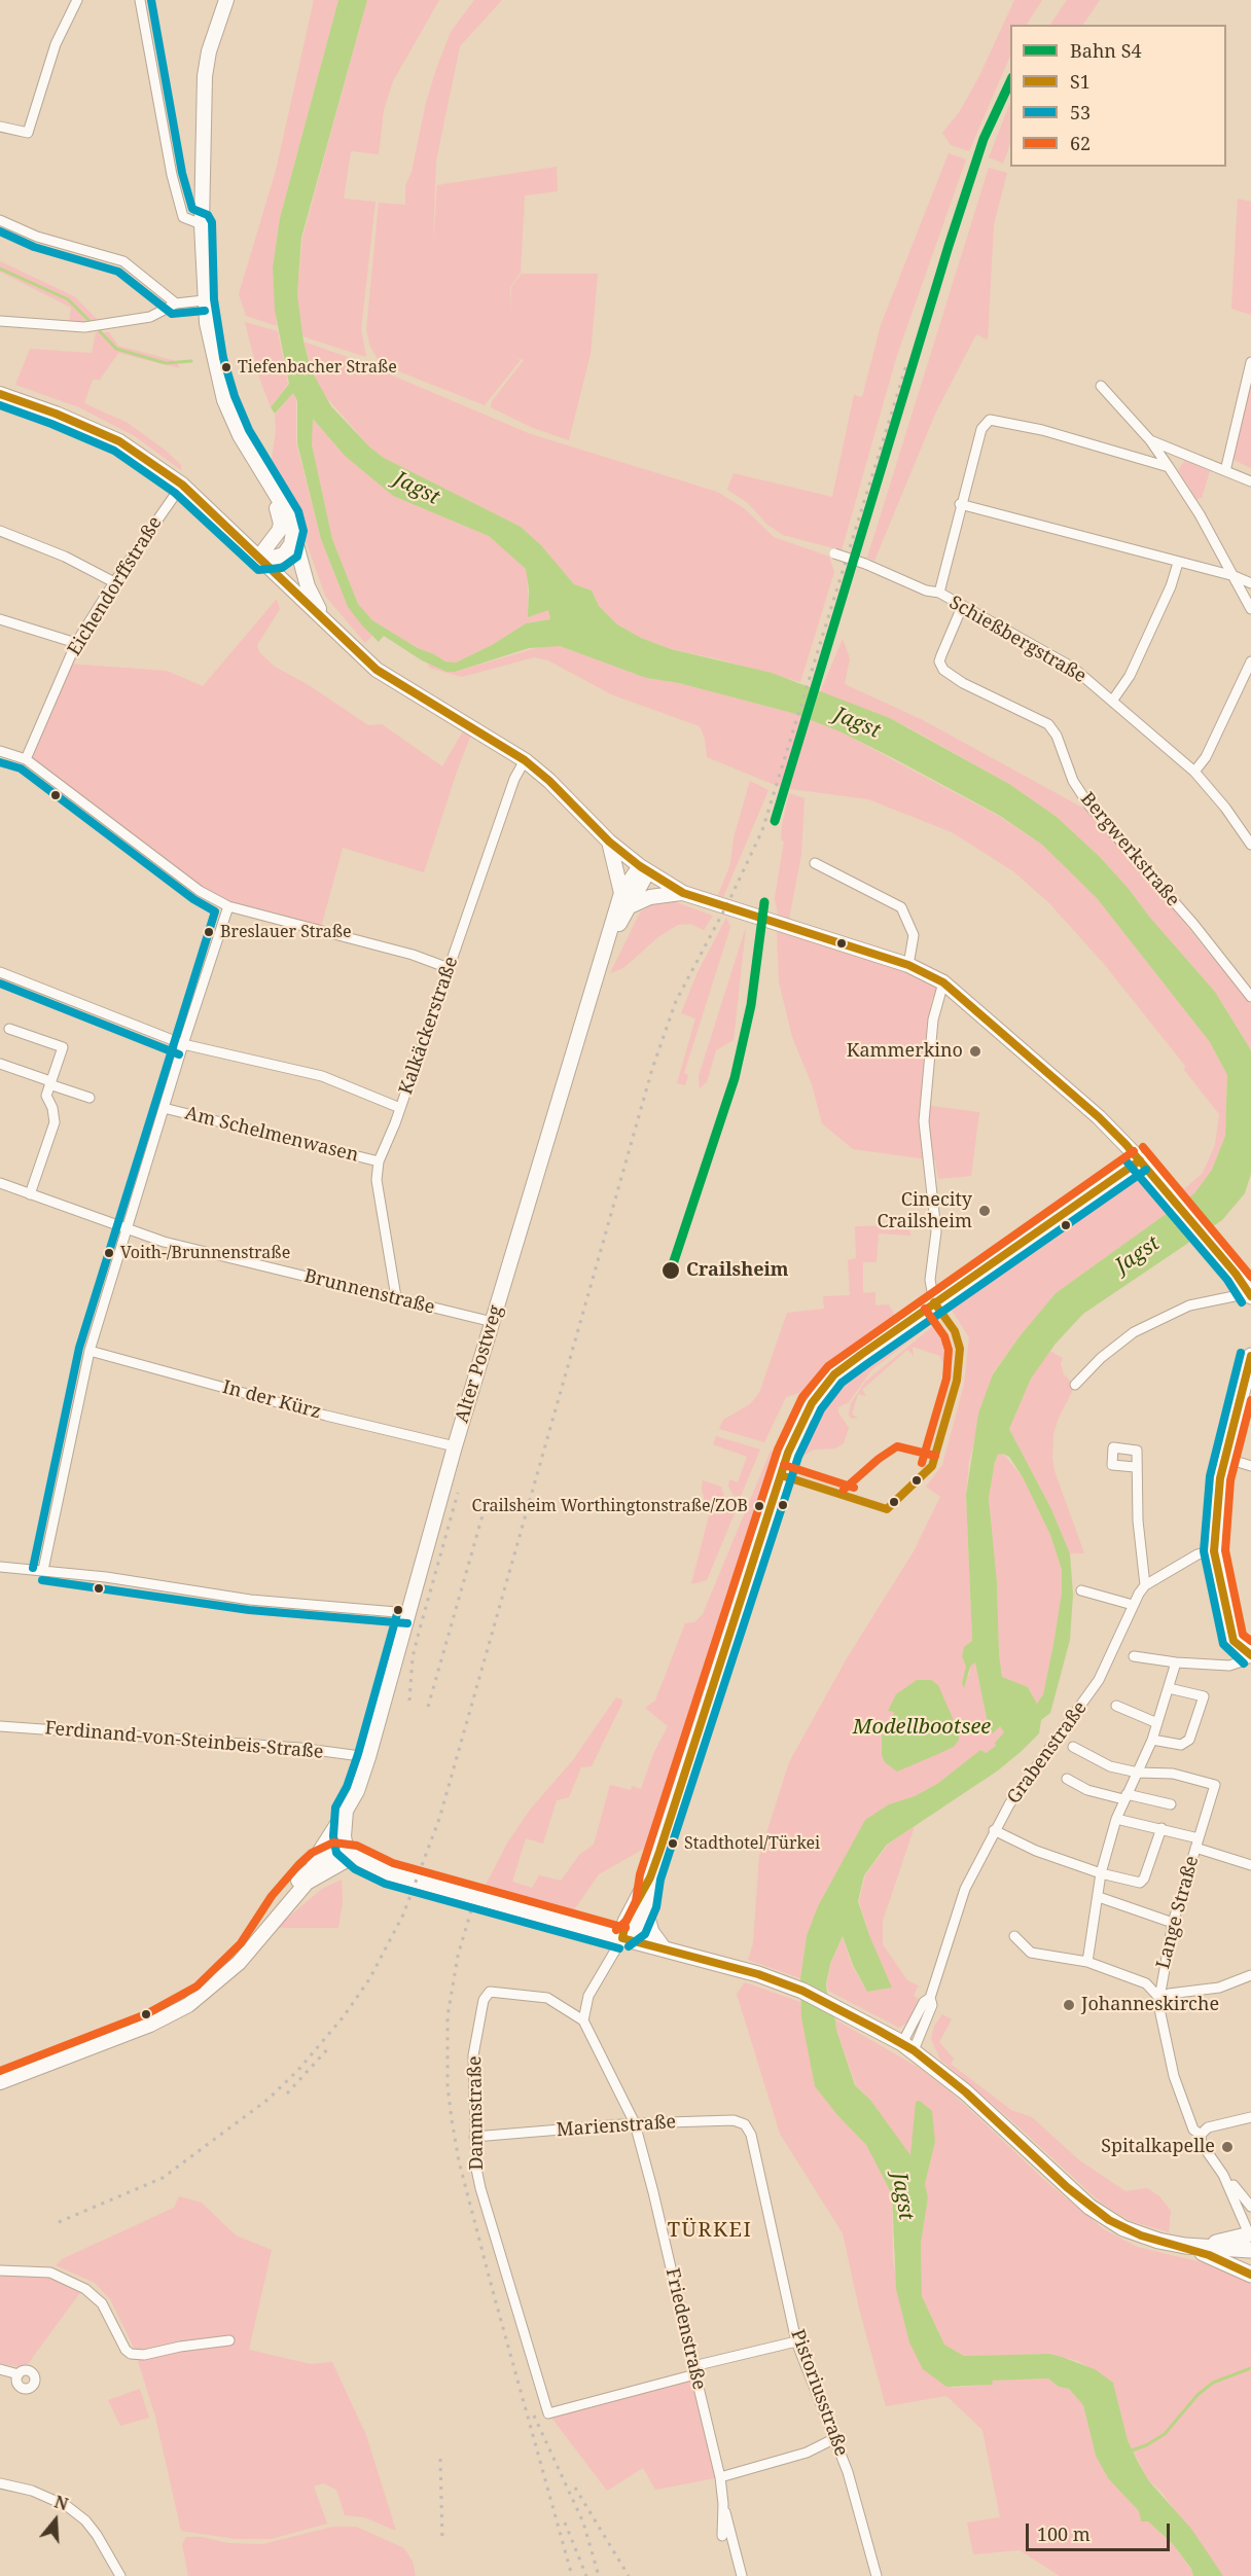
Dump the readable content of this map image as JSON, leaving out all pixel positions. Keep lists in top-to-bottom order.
{
  "streets": {
    "main road": ["Alter Postweg"],
    "street": [
      "Eichendorffstraße",
      "Schießbergstraße",
      "Bergwerkstraße",
      "Kalkäckerstraße",
      "Am Schelmenwasen",
      "Brunnenstraße",
      "In der Kürz",
      "Ferdinand-von-Steinbeis-Straße",
      "Grabenstraße",
      "Lange Straße",
      "Dammstraße",
      "Marienstraße",
      "Friedenstraße",
      "Pistoriusstraße"
    ]
  },
  "crossings": [
    ["Schießbergstraße", "Bergwerkstraße"],
    ["Kalkäckerstraße", "Am Schelmenwasen"],
    ["Kalkäckerstraße", "Brunnenstraße"],
    ["Brunnenstraße", "Alter Postweg"],
    ["Alter Postweg", "In der Kürz"],
    ["Alter Postweg", "Ferdinand-von-Steinbeis-Straße"],
    ["Dammstraße", "Marienstraße"],
    ["Dammstraße", "Friedenstraße"],
    ["Marienstraße", "Friedenstraße"],
    ["Marienstraße", "Pistoriusstraße"]
  ],
  "districts": ["TÜRKEI"],
  "water": ["Jagst", "Modellbootsee"],
  "places": [
    "Tiefenbacher Straße",
    "Breslauer Straße",
    "Kammerkino",
    "Cinecity Crailsheim",
    "Voith-/Brunnenstraße",
    "Crailsheim",
    "Crailsheim Worthingtonstraße/ZOB",
    "Stadthotel/Türkei",
    "Johanneskirche",
    "Spitalkapelle"
  ],
  "lines": [
    "transit line 53",
    "rail line S4",
    "transit line S1",
    "transit line 62"
  ],
  "legend": [
    "Bahn S4",
    "S1",
    "53",
    "62"
  ],
  "scale_bar": "100 m",
  "north": "top"
}
